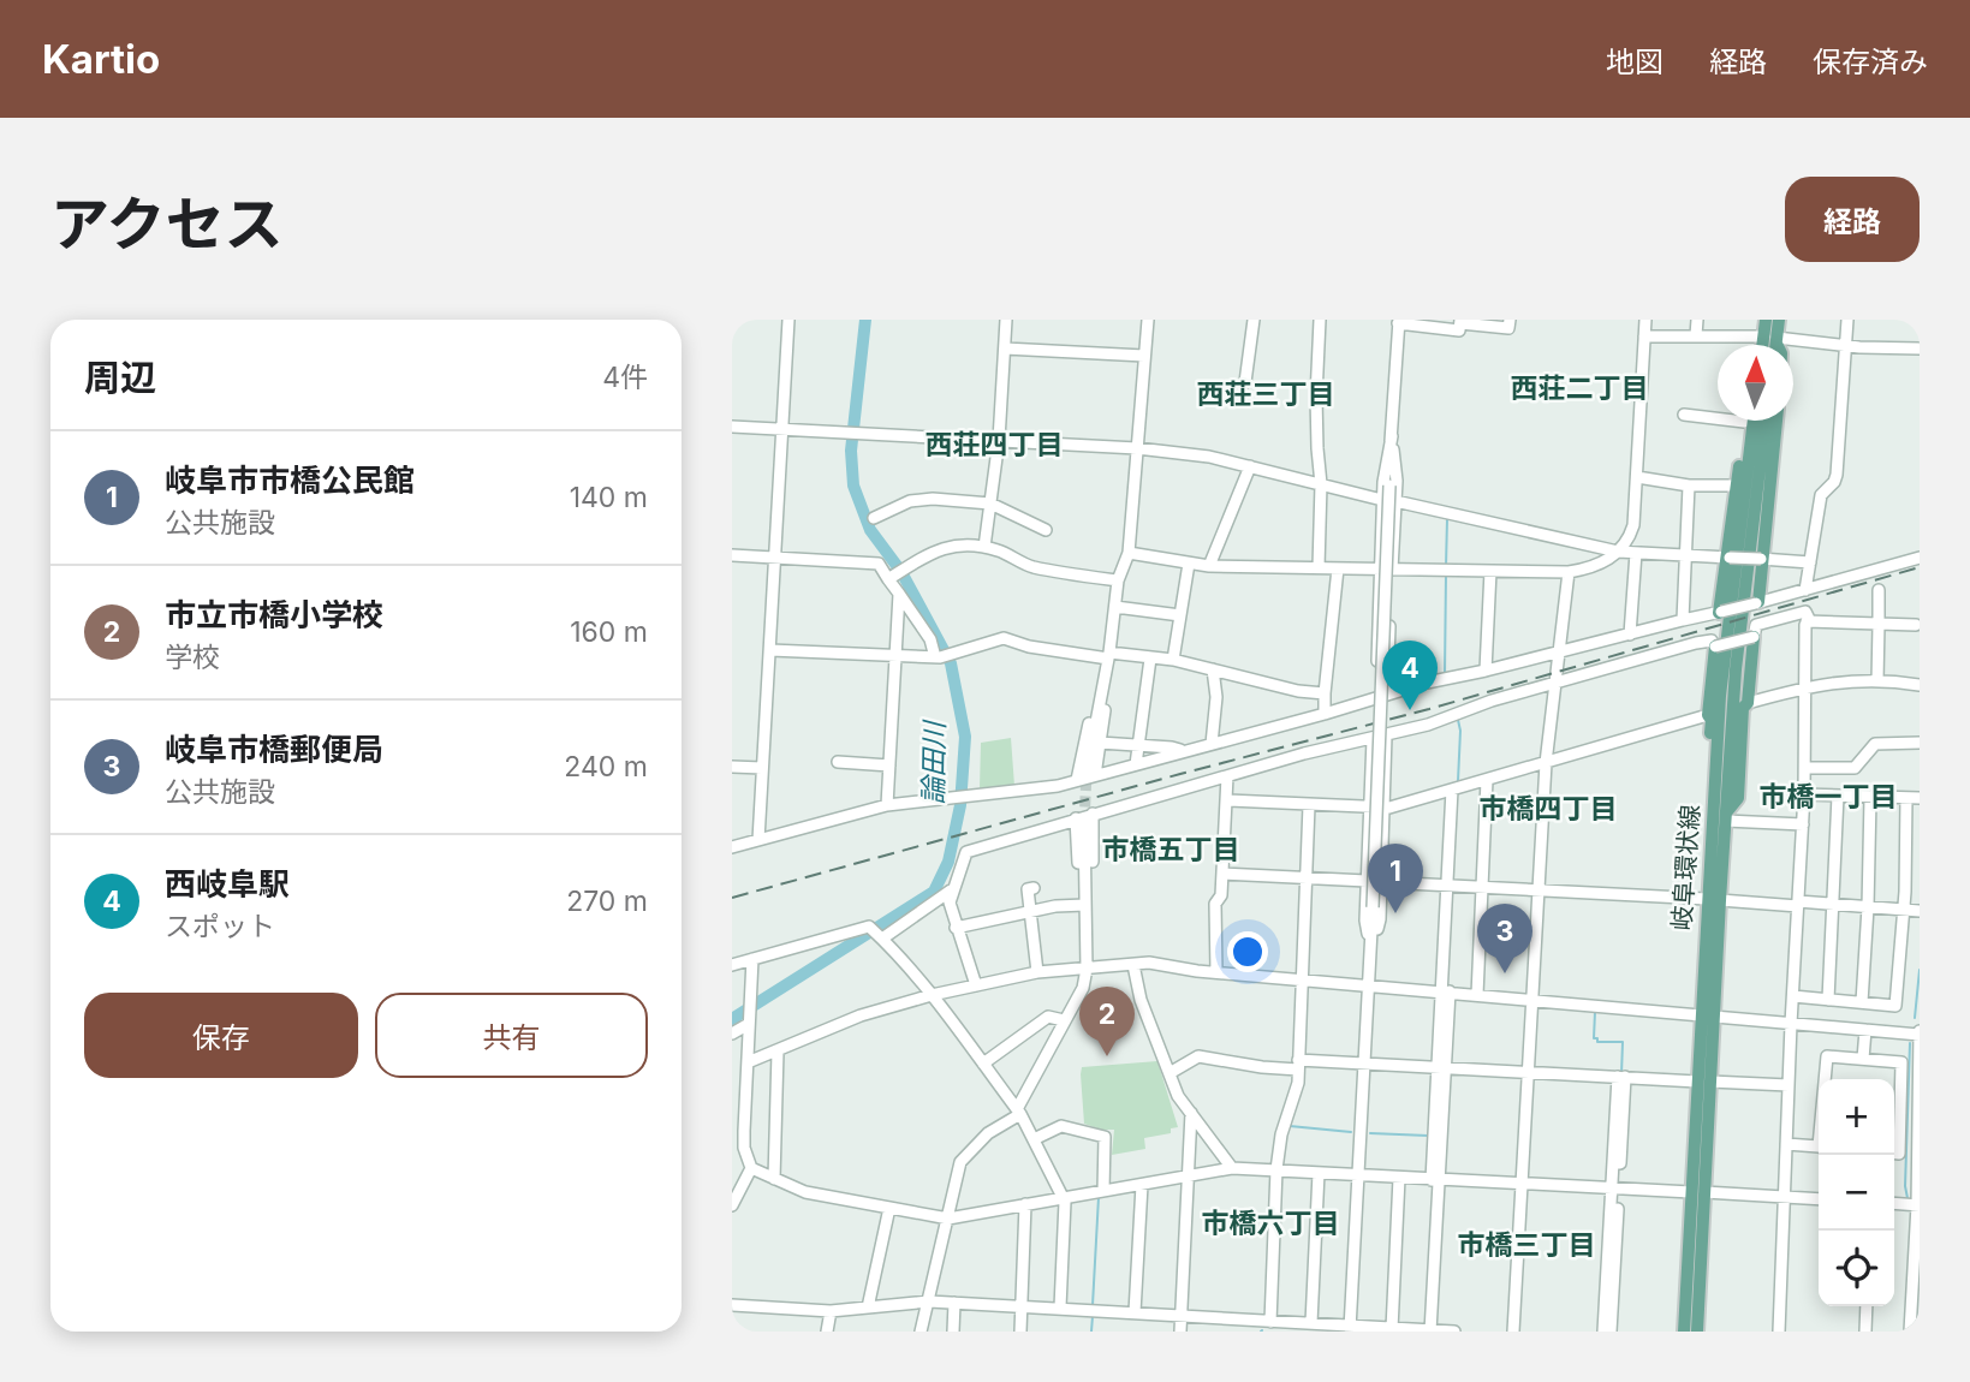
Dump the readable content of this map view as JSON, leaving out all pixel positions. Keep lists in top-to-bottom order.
{
  "streets": {
    "main road": ["岐阜環状線"]
  },
  "districts": [
    "西荘二丁目",
    "西荘三丁目",
    "西荘四丁目",
    "市橋一丁目",
    "市橋四丁目",
    "市橋五丁目",
    "市橋六丁目",
    "市橋三丁目"
  ],
  "water": ["論田川"],
  "north": "top",
  "page": {
    "header": "Kartio",
    "nav": ["地図", "経路", "保存済み"],
    "title": "アクセス",
    "buttons": [
      "経路",
      ["保存", "共有"]
    ],
    "heading": ["周辺", "4件"],
    "list": [
      {
        "mark": "1",
        "name": "岐阜市市橋公民館",
        "note": "公共施設",
        "value": "140 m"
      },
      {
        "mark": "2",
        "name": "市立市橋小学校",
        "note": "学校",
        "value": "160 m"
      },
      {
        "mark": "3",
        "name": "岐阜市橋郵便局",
        "note": "公共施設",
        "value": "240 m"
      },
      {
        "mark": "4",
        "name": "西岐阜駅",
        "note": "スポット",
        "value": "270 m"
      }
    ],
    "pins": [
      "4",
      "1",
      "3",
      "2"
    ],
    "map_buttons": ["+", "−"]
  }
}
